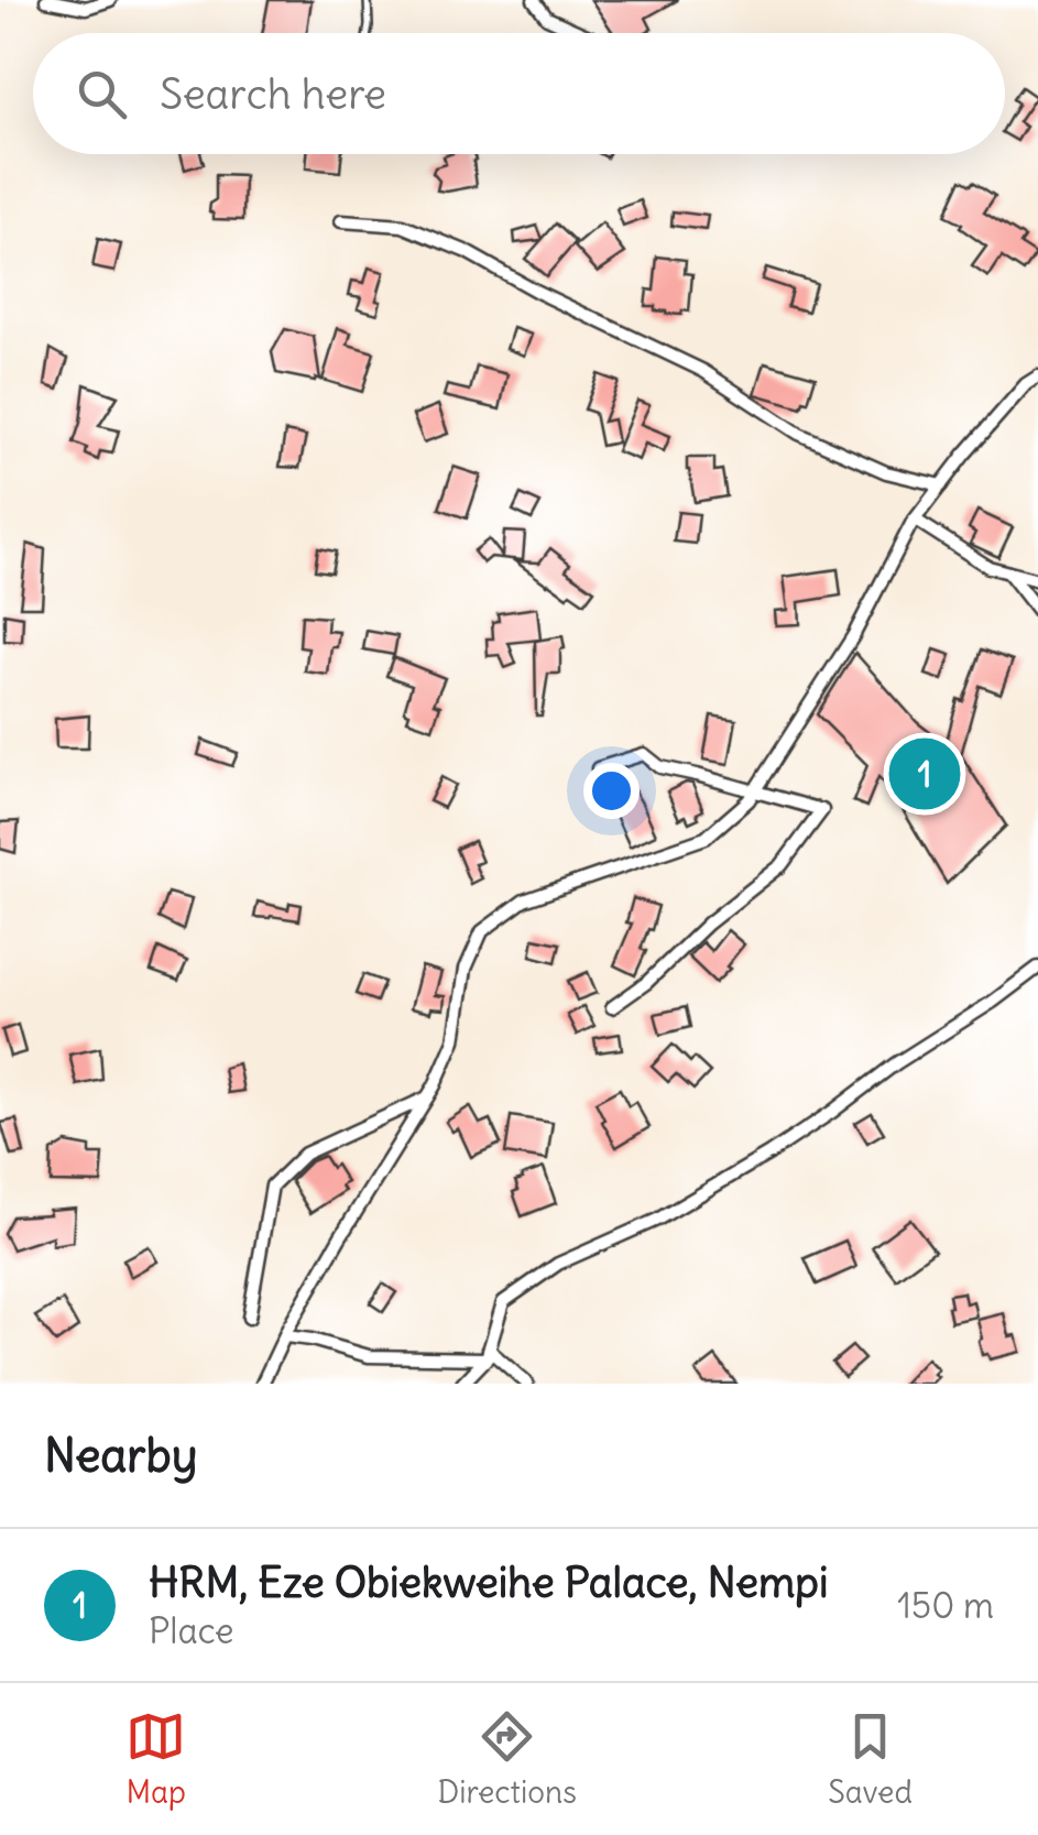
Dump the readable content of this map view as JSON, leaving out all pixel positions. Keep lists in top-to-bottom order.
{
  "page": {
    "search": "Search here",
    "pins": "1",
    "heading": "Nearby",
    "list": [
      {
        "mark": "1",
        "name": "HRM, Eze Obiekweihe Palace, Nempi",
        "note": "Place",
        "value": "150 m"
      }
    ],
    "nav": ["Map", "Directions", "Saved"]
  }
}
